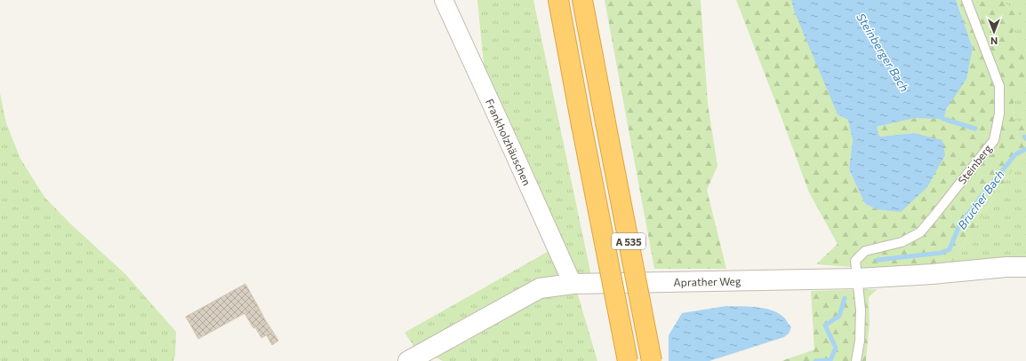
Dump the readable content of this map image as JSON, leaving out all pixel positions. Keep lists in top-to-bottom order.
{
  "streets": {
    "highway": ["A 535"],
    "street": ["Frankholzhäuschen", "Aprather Weg"],
    "lane": ["Steinberg"]
  },
  "crossings": [
    ["Frankholzhäuschen", "Aprather Weg"],
    ["Steinberg", "Aprather Weg"]
  ],
  "water": ["Steinberger Bach", "Brucher Bach"],
  "north": "bottom"
}
